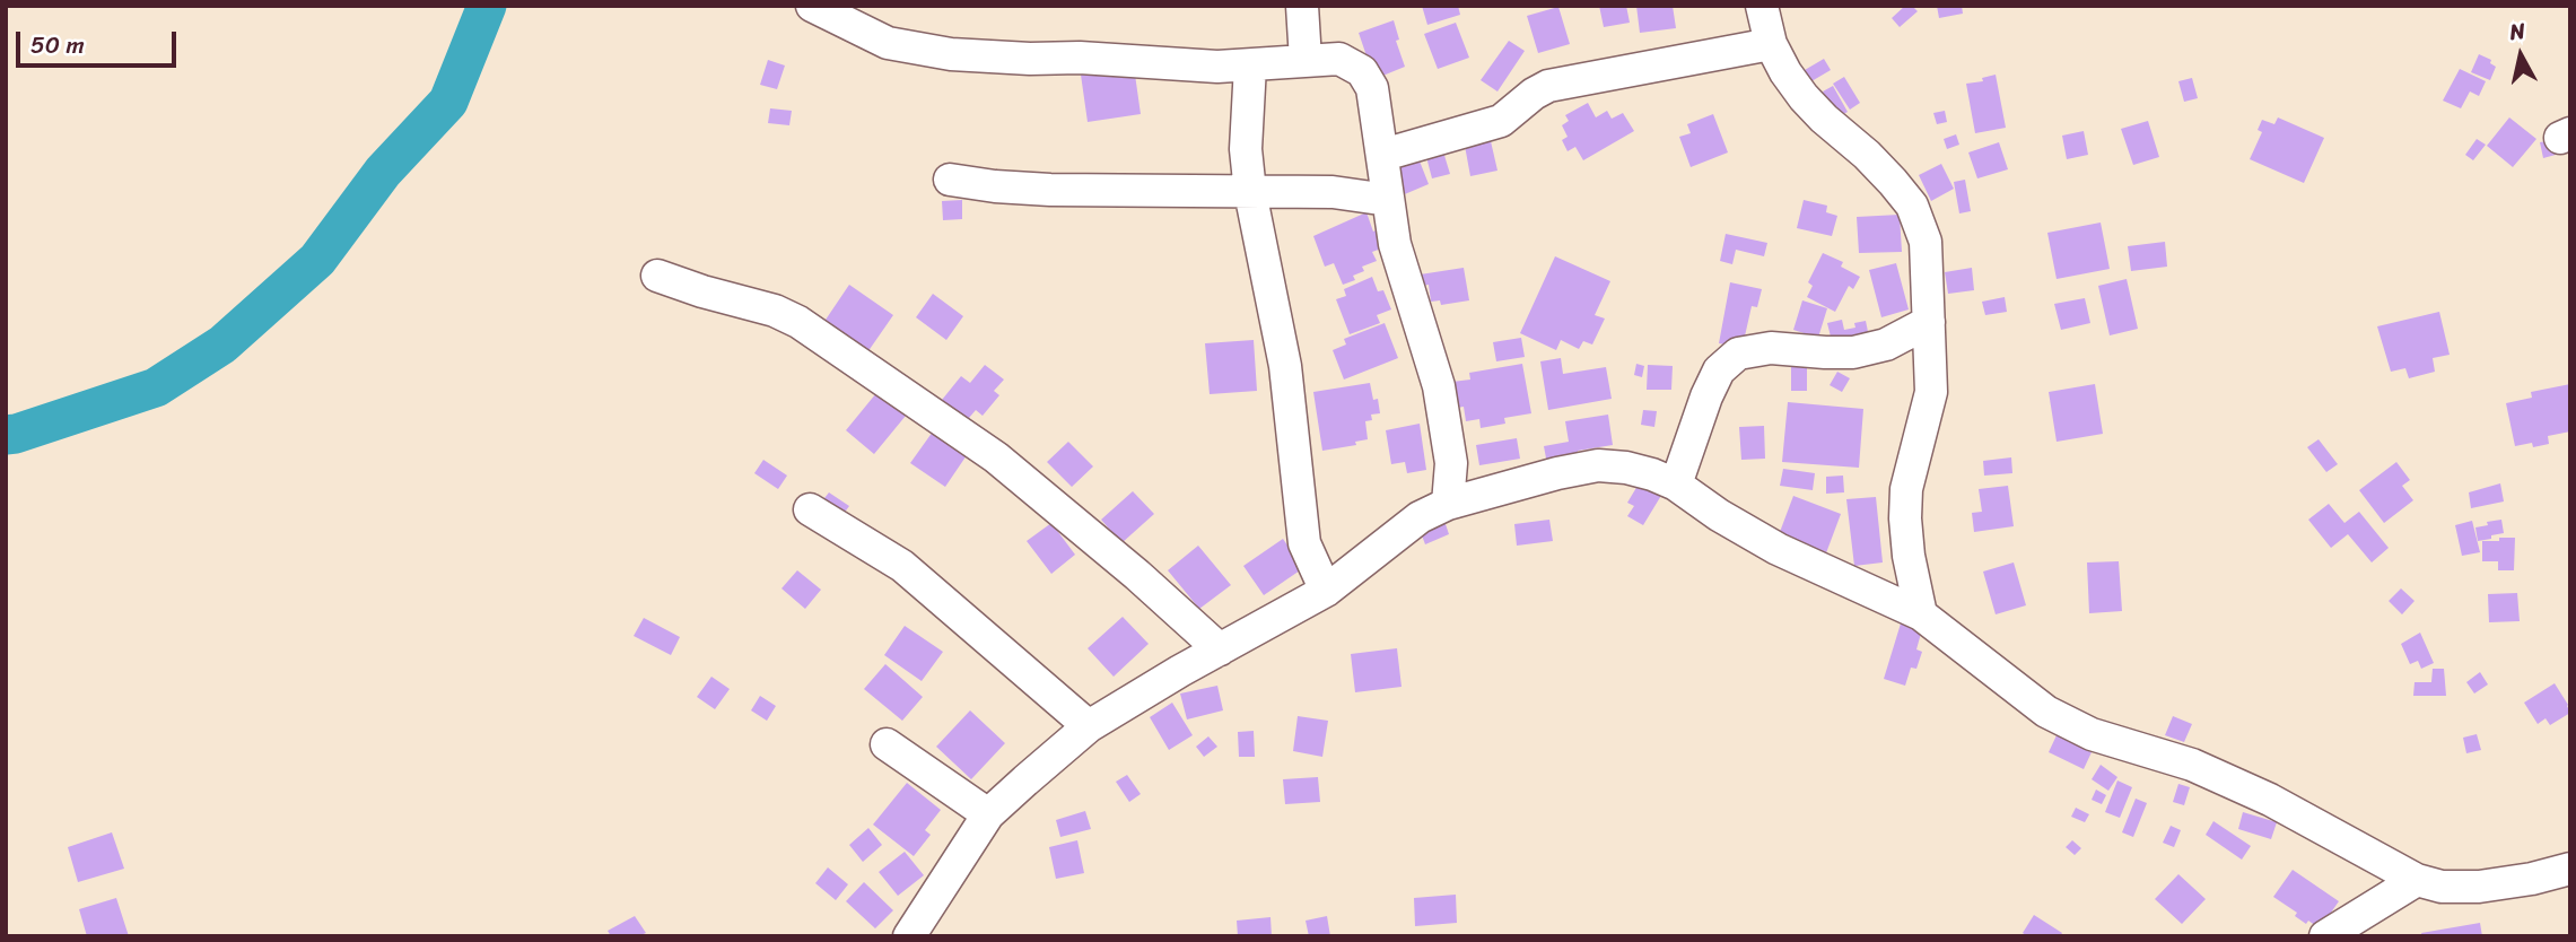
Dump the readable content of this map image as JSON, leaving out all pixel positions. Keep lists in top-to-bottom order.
{
  "scale_bar": "50 m",
  "north": "top"
}
